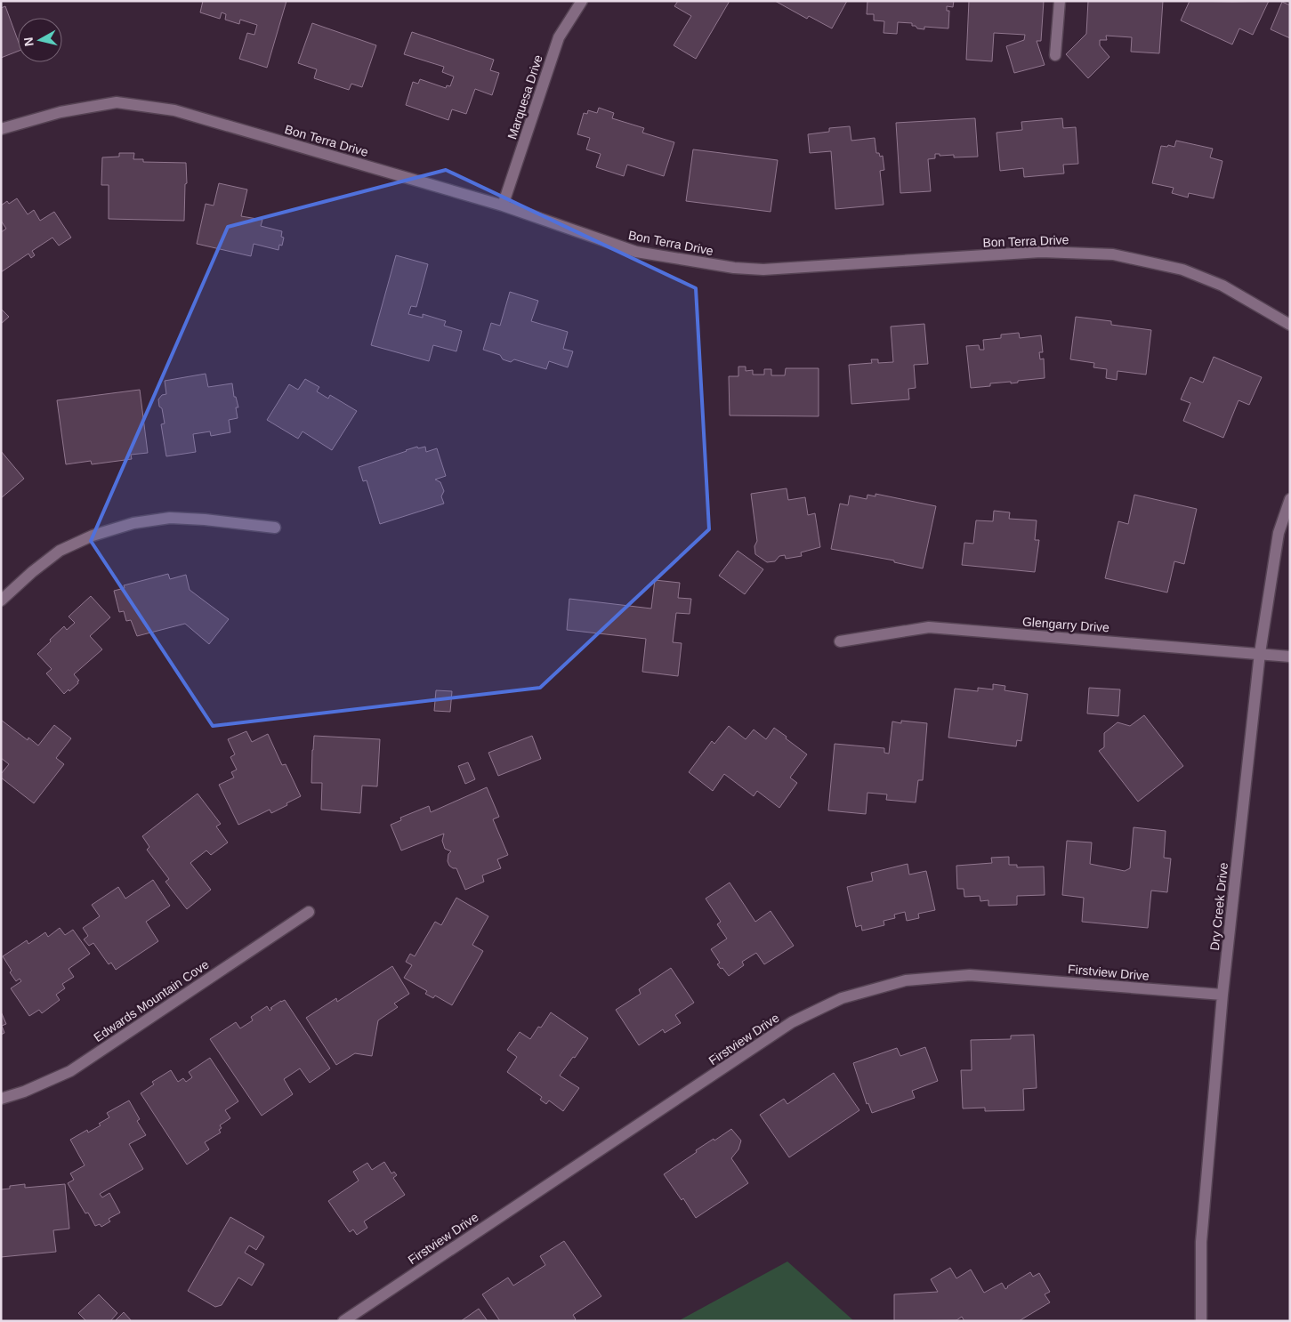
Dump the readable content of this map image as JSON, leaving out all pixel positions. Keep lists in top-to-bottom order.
{
  "streets": {
    "street": [
      "Marquesa Drive",
      "Bon Terra Drive",
      "Glengarry Drive",
      "Dry Creek Drive",
      "Firstview Drive",
      "Edwards Mountain Cove"
    ]
  },
  "crossings": [
    ["Marquesa Drive", "Bon Terra Drive"],
    ["Glengarry Drive", "Dry Creek Drive"],
    ["Dry Creek Drive", "Firstview Drive"]
  ],
  "north": "left"
}
